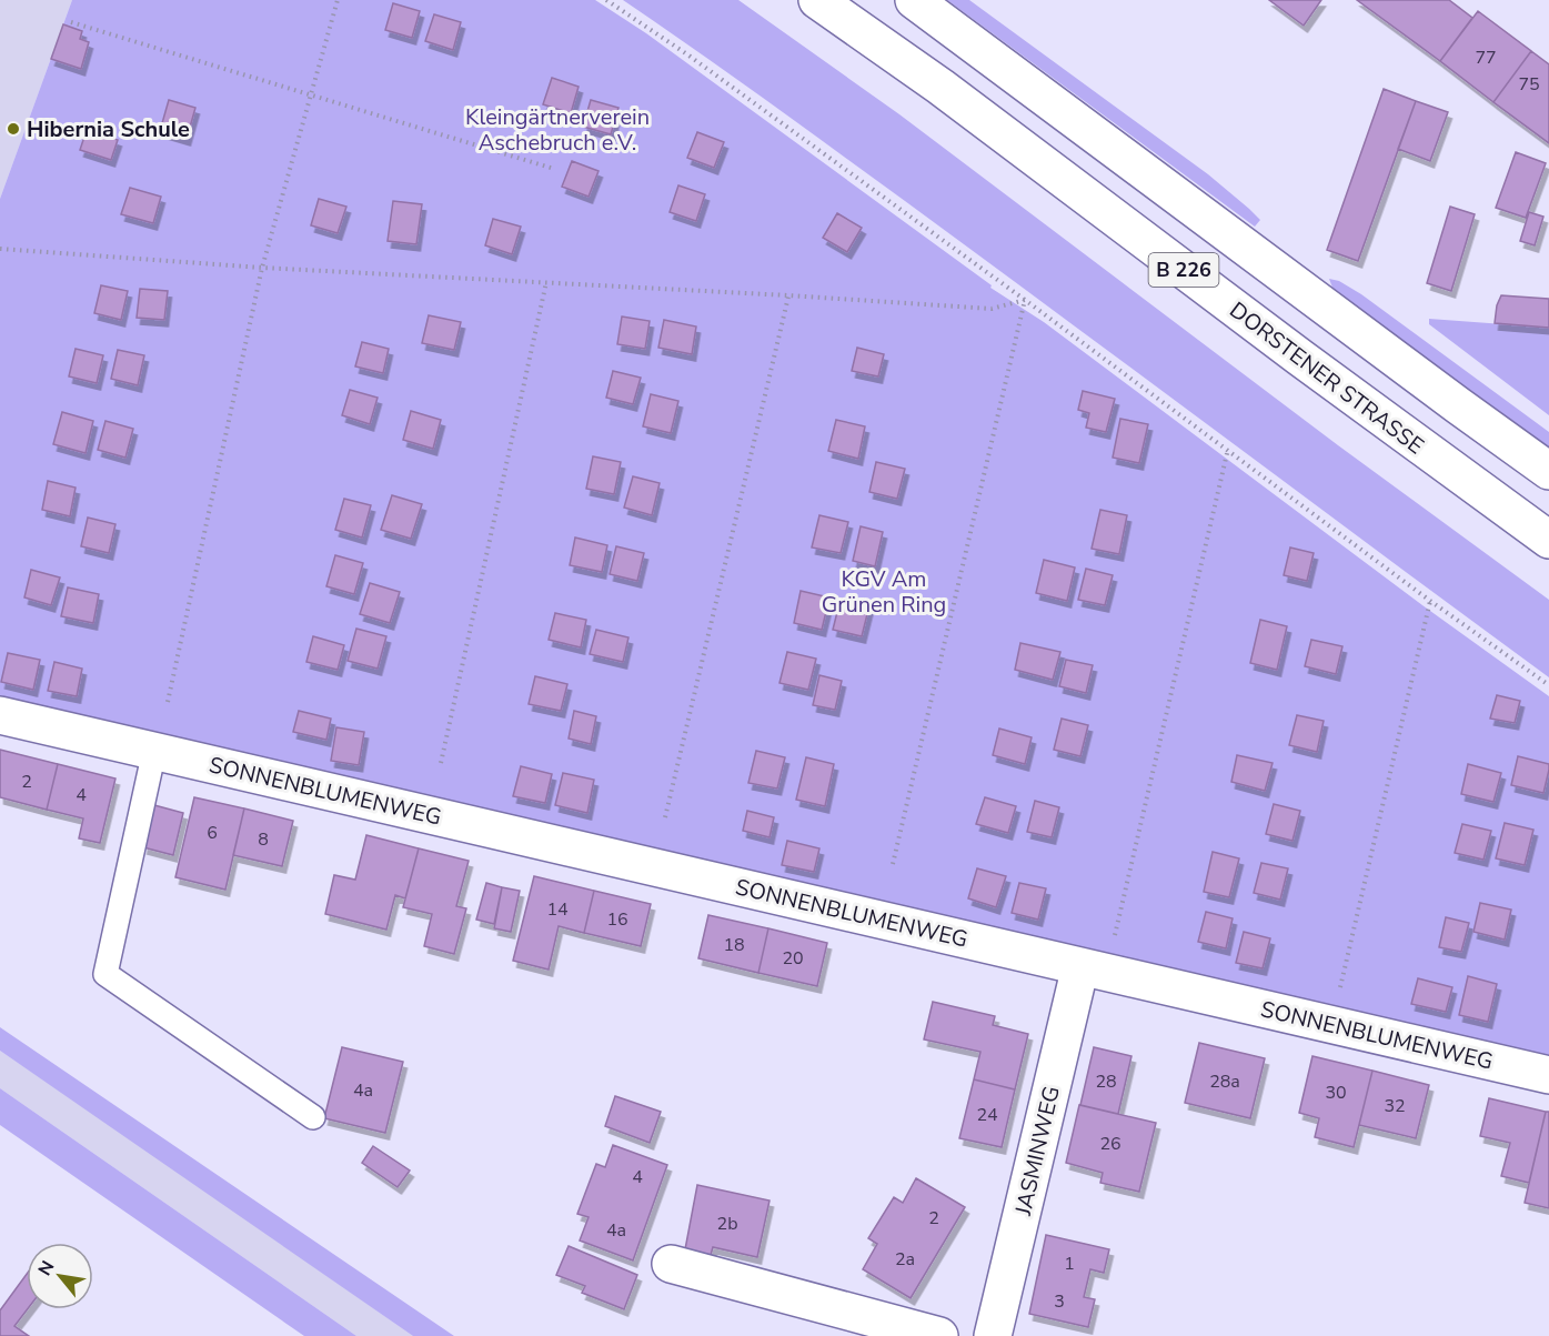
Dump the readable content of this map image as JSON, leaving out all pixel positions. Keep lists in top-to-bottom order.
{
  "streets": {
    "street": [
      "B 226",
      "DORSTENER STRASSE",
      "SONNENBLUMENWEG",
      "JASMINWEG"
    ]
  },
  "crossings": [
    ["SONNENBLUMENWEG", "JASMINWEG"]
  ],
  "parks": ["Kleingärtnerverein Aschebruch e.V.", "KGV Am Grünen Ring"],
  "places": ["Hibernia Schule"],
  "house_numbers": [
    "77",
    "75",
    "2",
    "4",
    "6",
    "8",
    "14",
    "16",
    "18",
    "20",
    "28",
    "28a",
    "4a",
    "30",
    "32",
    "24",
    "26",
    "4",
    "2",
    "2b",
    "4a",
    "2a",
    "1",
    "3"
  ],
  "north": "top left"
}
